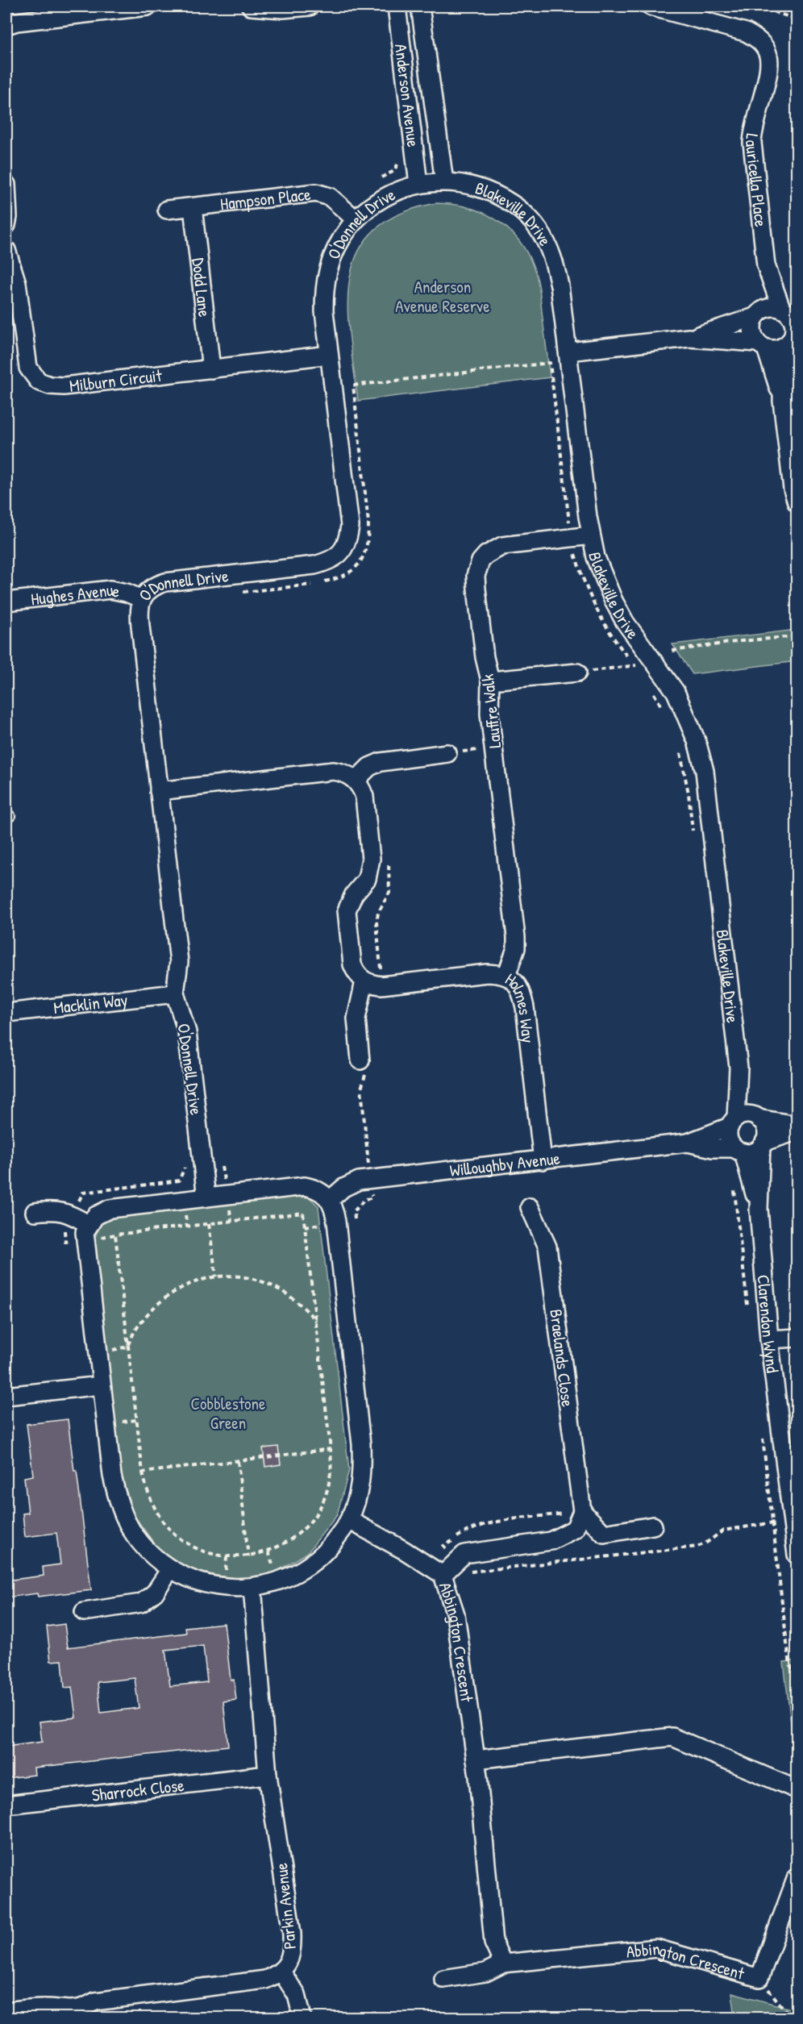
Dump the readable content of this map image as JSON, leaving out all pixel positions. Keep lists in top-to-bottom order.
{
  "streets": {
    "street": [
      "Anderson Avenue",
      "Lauricella Place",
      "Hampson Place",
      "Blakeville Drive",
      "O'Donnell Drive",
      "Dodd Lane",
      "Milburn Circuit",
      "Hughes Avenue",
      "Lauffre Walk",
      "Macklin Way",
      "Holmes Way",
      "Willoughby Avenue",
      "Clarendon Wynd",
      "Braelands Close",
      "Abbington Crescent",
      "Sharrock Close",
      "Parkin Avenue"
    ]
  },
  "crossings": [
    ["Anderson Avenue", "Blakeville Drive"],
    ["Anderson Avenue", "O'Donnell Drive"],
    ["Hampson Place", "O'Donnell Drive"],
    ["Hampson Place", "Dodd Lane"],
    ["Blakeville Drive", "O'Donnell Drive"],
    ["Blakeville Drive", "Lauffre Walk"],
    ["Blakeville Drive", "Willoughby Avenue"],
    ["Blakeville Drive", "Clarendon Wynd"],
    ["O'Donnell Drive", "Milburn Circuit"],
    ["O'Donnell Drive", "Hughes Avenue"],
    ["O'Donnell Drive", "Macklin Way"],
    ["Dodd Lane", "Milburn Circuit"],
    ["Lauffre Walk", "Holmes Way"],
    ["Holmes Way", "Willoughby Avenue"],
    ["Willoughby Avenue", "Clarendon Wynd"],
    ["Sharrock Close", "Parkin Avenue"]
  ],
  "parks": ["Anderson Avenue Reserve", "Cobblestone Green"]
}
